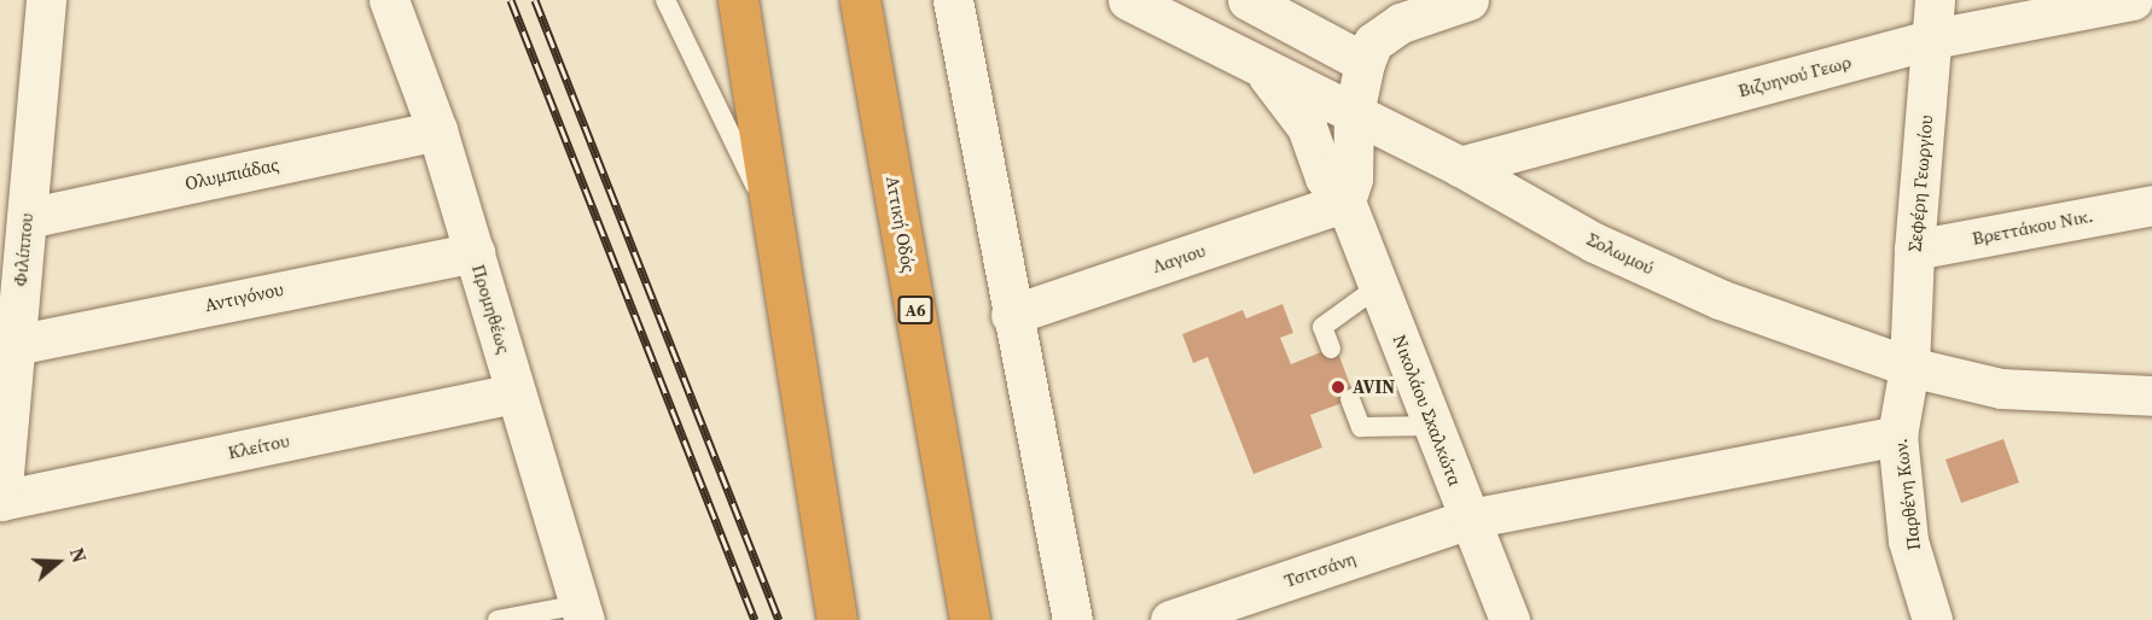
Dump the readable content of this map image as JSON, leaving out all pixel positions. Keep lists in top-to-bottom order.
{
  "streets": {
    "highway": ["Αττική Οδός", "Α6"],
    "street": [
      "Βιζυηνού Γεωρ",
      "Ολυμπιάδας",
      "Σεφέρη Γεωργίου",
      "Βρεττάκου Νικ.",
      "Φιλίππου",
      "Σολωμού",
      "Λαγιου",
      "Αντιγόνου",
      "Προμηθέως",
      "Νικολάου Σκαλκώτα",
      "Κλείτου",
      "Παρθένη Κων.",
      "Τσιτσάνη"
    ]
  },
  "crossings": [
    ["Βιζυηνού Γεωρ", "Σεφέρη Γεωργίου"],
    ["Βιζυηνού Γεωρ", "Σολωμού"],
    ["Ολυμπιάδας", "Φιλίππου"],
    ["Ολυμπιάδας", "Προμηθέως"],
    ["Σεφέρη Γεωργίου", "Βρεττάκου Νικ."],
    ["Σεφέρη Γεωργίου", "Σολωμού"],
    ["Σεφέρη Γεωργίου", "Παρθένη Κων."],
    ["Φιλίππου", "Αντιγόνου"],
    ["Φιλίππου", "Κλείτου"],
    ["Σολωμού", "Νικολάου Σκαλκώτα"],
    ["Σολωμού", "Παρθένη Κων."],
    ["Λαγιου", "Νικολάου Σκαλκώτα"],
    ["Αντιγόνου", "Προμηθέως"],
    ["Προμηθέως", "Κλείτου"],
    ["Νικολάου Σκαλκώτα", "Τσιτσάνη"],
    ["Παρθένη Κων.", "Τσιτσάνη"]
  ],
  "places": ["AVIN"],
  "north": "right"
}
